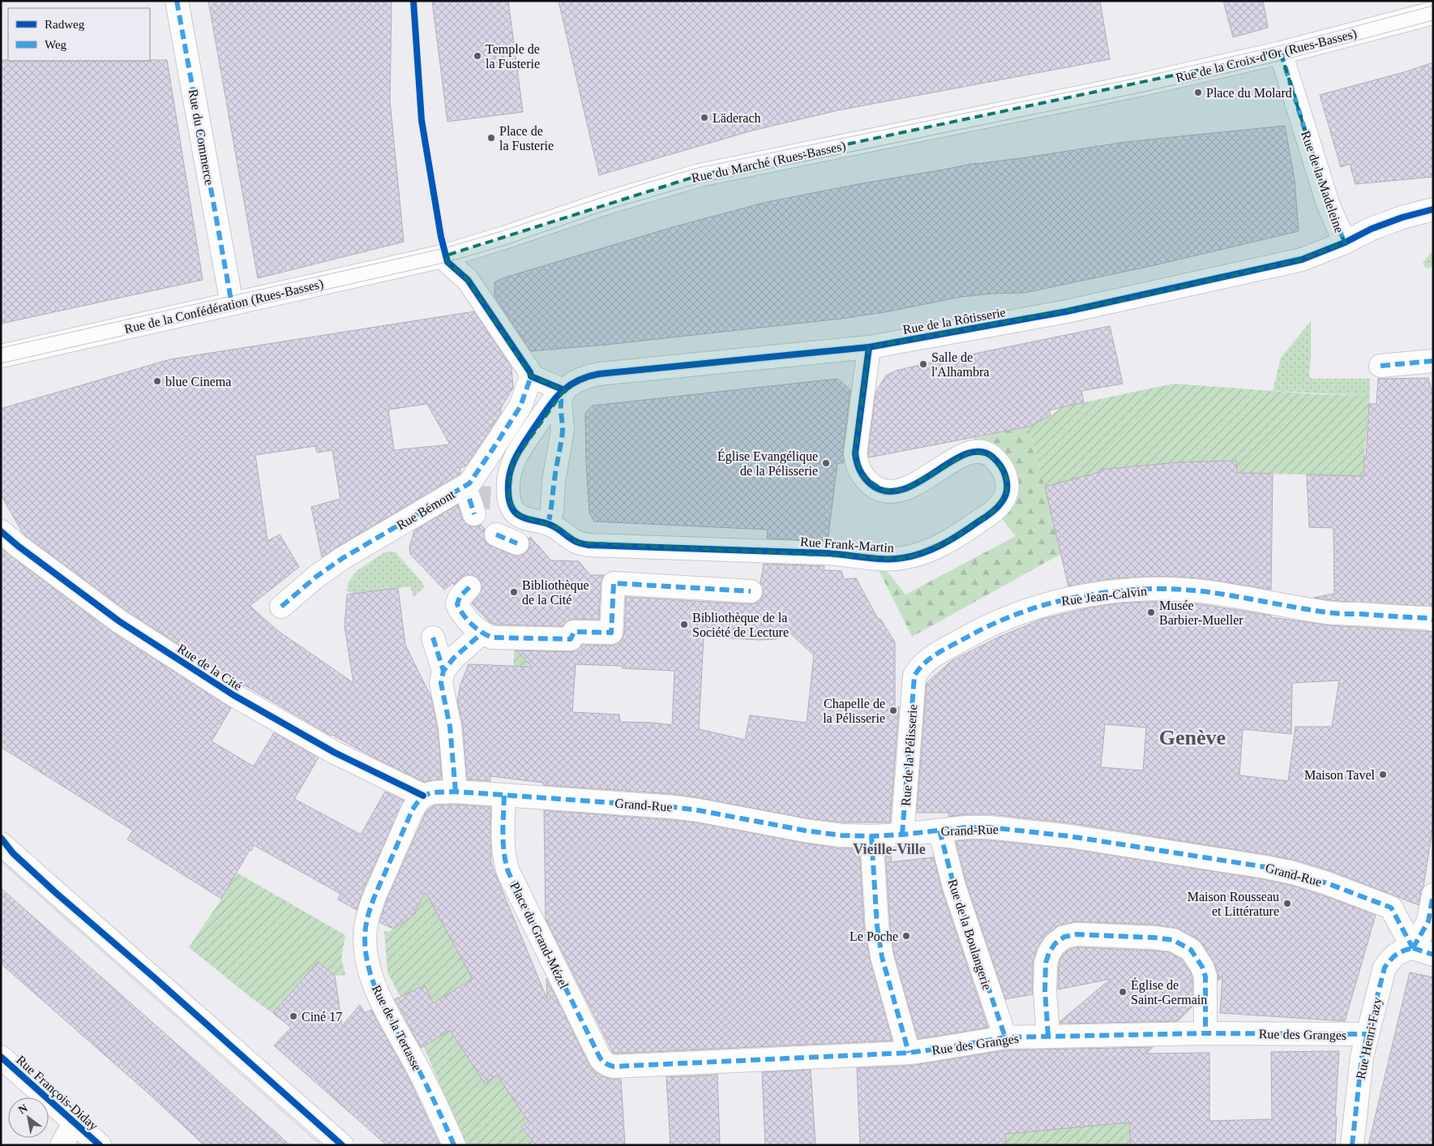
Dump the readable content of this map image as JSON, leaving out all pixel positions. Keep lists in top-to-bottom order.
{
  "streets": {
    "street": [
      "Rue de la Croix-d'Or (Rues-Basses)",
      "Rue du Commerce",
      "Rue du Marché (Rues-Basses)",
      "Rue de la Madeleine",
      "Rue de la Confédération (Rues-Basses)",
      "Rue de la Rôtisserie",
      "Rue Bémont",
      "Rue Frank-Martin",
      "Rue Jean-Calvin",
      "Rue de la Cité",
      "Rue de la Pélisserie",
      "Grand-Rue",
      "Rue de la Boulangerie",
      "Place du Grand-Mézel",
      "Rue de la Tertasse",
      "Rue des Granges",
      "Rue Henri-Fazy",
      "Rue François-Diday"
    ]
  },
  "crossings": [
    ["Rue de la Croix-d'Or (Rues-Basses)", "Rue du Marché (Rues-Basses)"],
    ["Rue de la Croix-d'Or (Rues-Basses)", "Rue de la Madeleine"],
    ["Rue du Commerce", "Rue de la Confédération (Rues-Basses)"],
    ["Rue du Marché (Rues-Basses)", "Rue de la Confédération (Rues-Basses)"],
    ["Rue de la Madeleine", "Rue de la Rôtisserie"],
    ["Rue de la Rôtisserie", "Rue Frank-Martin"],
    ["Rue Jean-Calvin", "Rue de la Pélisserie"],
    ["Rue de la Cité", "Grand-Rue"],
    ["Rue de la Cité", "Rue de la Tertasse"],
    ["Rue de la Pélisserie", "Grand-Rue"],
    ["Grand-Rue", "Rue de la Boulangerie"],
    ["Grand-Rue", "Place du Grand-Mézel"],
    ["Grand-Rue", "Rue de la Tertasse"],
    ["Grand-Rue", "Rue Henri-Fazy"],
    ["Rue de la Boulangerie", "Rue des Granges"],
    ["Place du Grand-Mézel", "Rue des Granges"],
    ["Rue des Granges", "Rue Henri-Fazy"]
  ],
  "districts": ["Genève", "Vieille-Ville"],
  "places": [
    "Temple de la Fusterie",
    "Place du Molard",
    "Läderach",
    "Place de la Fusterie",
    "Salle de l'Alhambra",
    "blue Cinema",
    "Église Evangélique de la Pélisserie",
    "Bibliothèque de la Cité",
    "Musée Barbier-Mueller",
    "Bibliothèque de la Société de Lecture",
    "Chapelle de la Pélisserie",
    "Maison Tavel",
    "Maison Rousseau et Littérature",
    "Le Poche",
    "Église de Saint-Germain",
    "Ciné 17"
  ],
  "legend": ["Radweg", "Weg"],
  "north": "top left"
}
